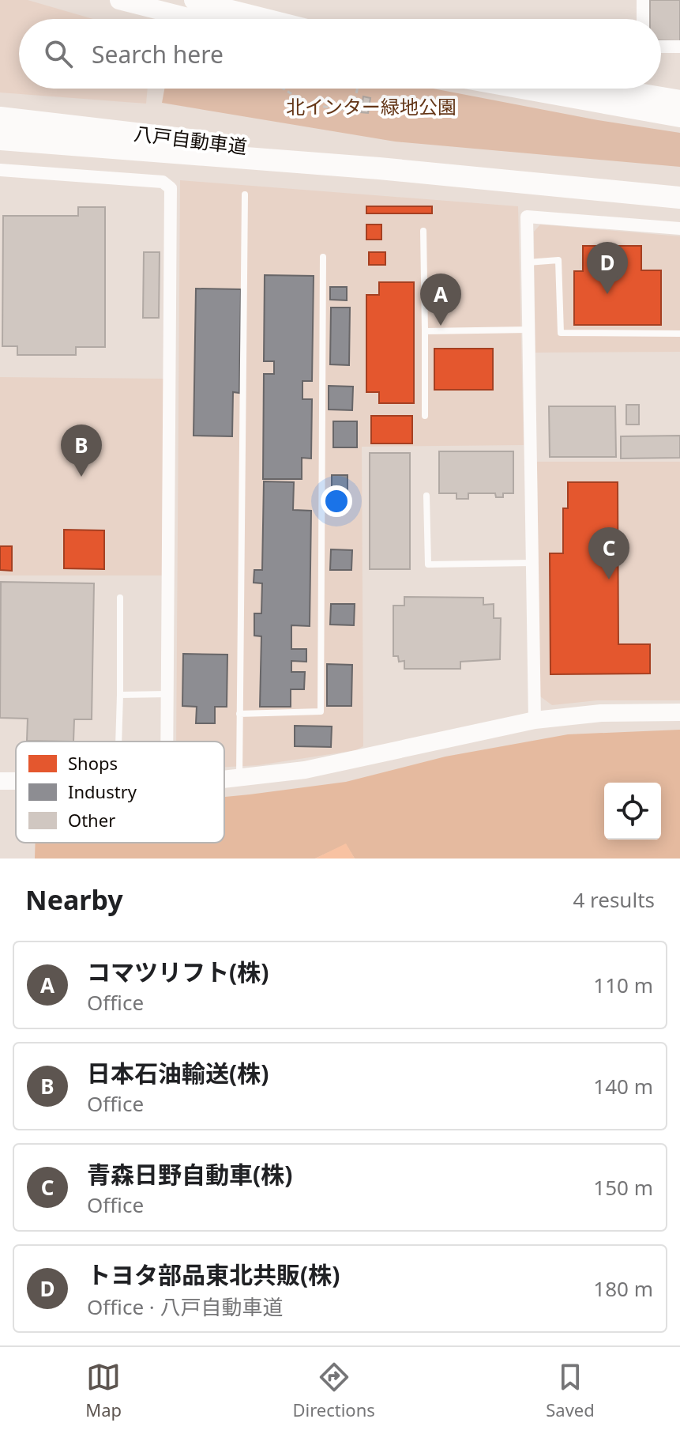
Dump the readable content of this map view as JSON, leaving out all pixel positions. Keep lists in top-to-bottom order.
{
  "streets": {
    "highway": ["八戸自動車道"]
  },
  "parks": ["北インター緑地公園"],
  "legend": ["Shops", "Industry", "Other"],
  "page": {
    "search": "Search here",
    "pins": [
      "D",
      "A",
      "B",
      "C"
    ],
    "heading": ["Nearby", "4 results"],
    "list": [
      {
        "mark": "A",
        "name": "コマツリフト(株)",
        "note": "Office",
        "value": "110 m"
      },
      {
        "mark": "B",
        "name": "日本石油輸送(株)",
        "note": "Office",
        "value": "140 m"
      },
      {
        "mark": "C",
        "name": "青森日野自動車(株)",
        "note": "Office",
        "value": "150 m"
      },
      {
        "mark": "D",
        "name": "トヨタ部品東北共販(株)",
        "note": "Office · 八戸自動車道",
        "value": "180 m"
      }
    ],
    "nav": ["Map", "Directions", "Saved"]
  }
}
